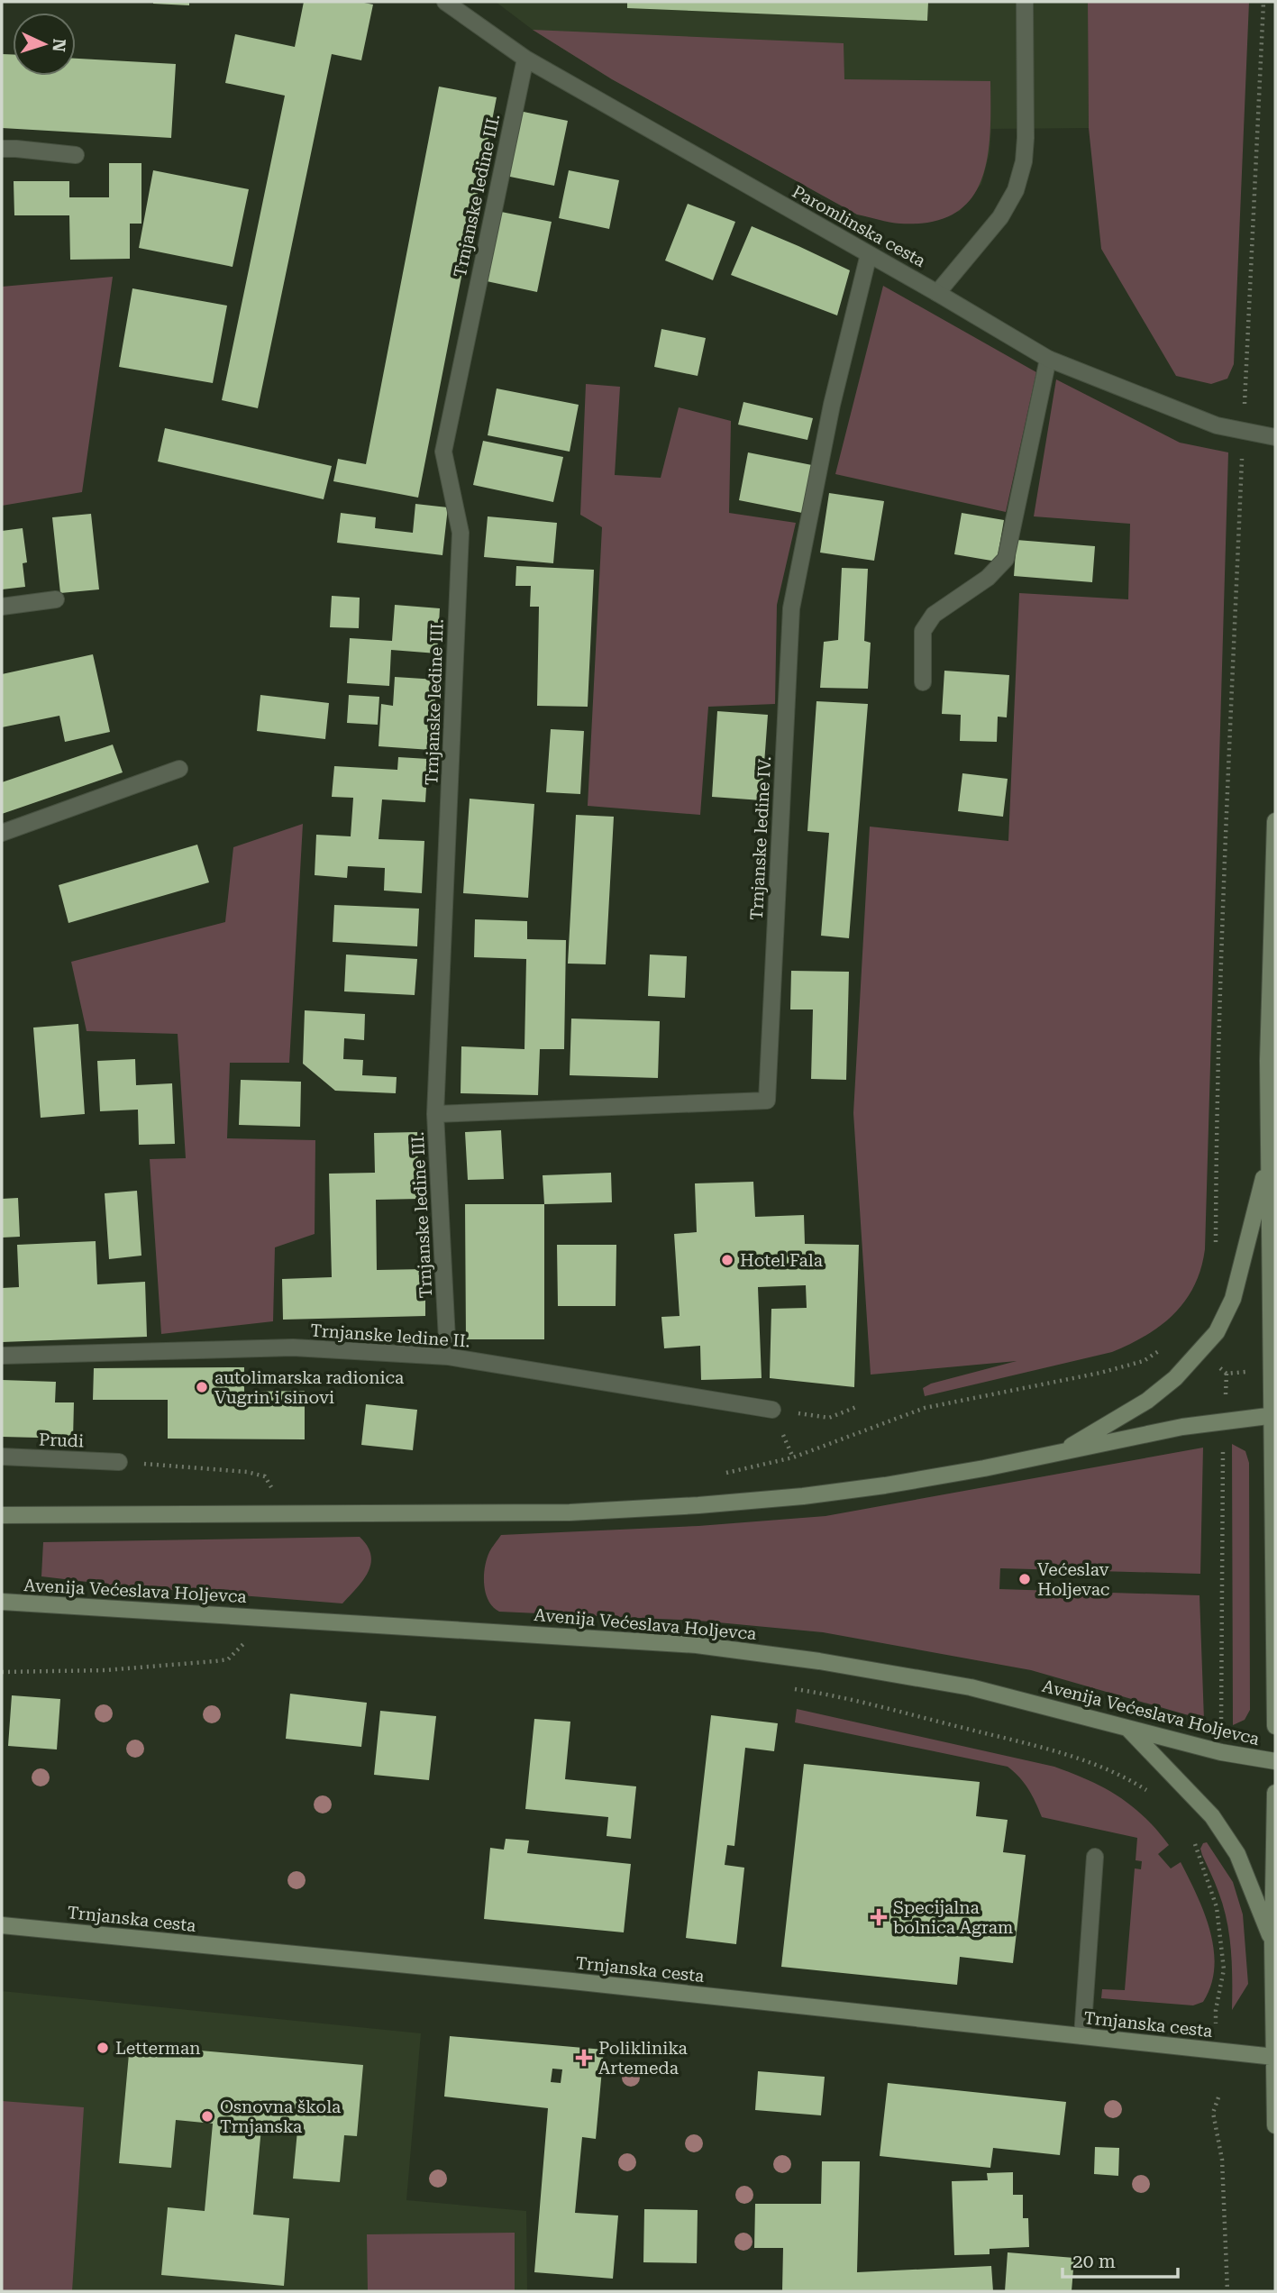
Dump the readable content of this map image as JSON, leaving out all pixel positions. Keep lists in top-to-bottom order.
{
  "streets": {
    "main road": ["Avenija Većeslava Holjevca", "Trnjanska cesta"],
    "street": [
      "Trnjanske ledine III.",
      "Paromlinska cesta",
      "Trnjanske ledine IV.",
      "Trnjanske ledine II.",
      "Prudi"
    ]
  },
  "crossings": [
    ["Trnjanske ledine III.", "Paromlinska cesta"],
    ["Trnjanske ledine III.", "Trnjanske ledine IV."],
    ["Trnjanske ledine III.", "Trnjanske ledine II."],
    ["Paromlinska cesta", "Trnjanske ledine IV."]
  ],
  "places": {
    "other": [
      "Hotel Fala",
      "autolimarska radionica Vugrin i sinovi",
      "Većeslav Holjevac",
      "Letterman",
      "Osnovna škola Trnjanska"
    ],
    "health": ["Specijalna bolnica Agram", "Poliklinika Artemeda"]
  },
  "scale_bar": "20 m",
  "north": "right"
}
